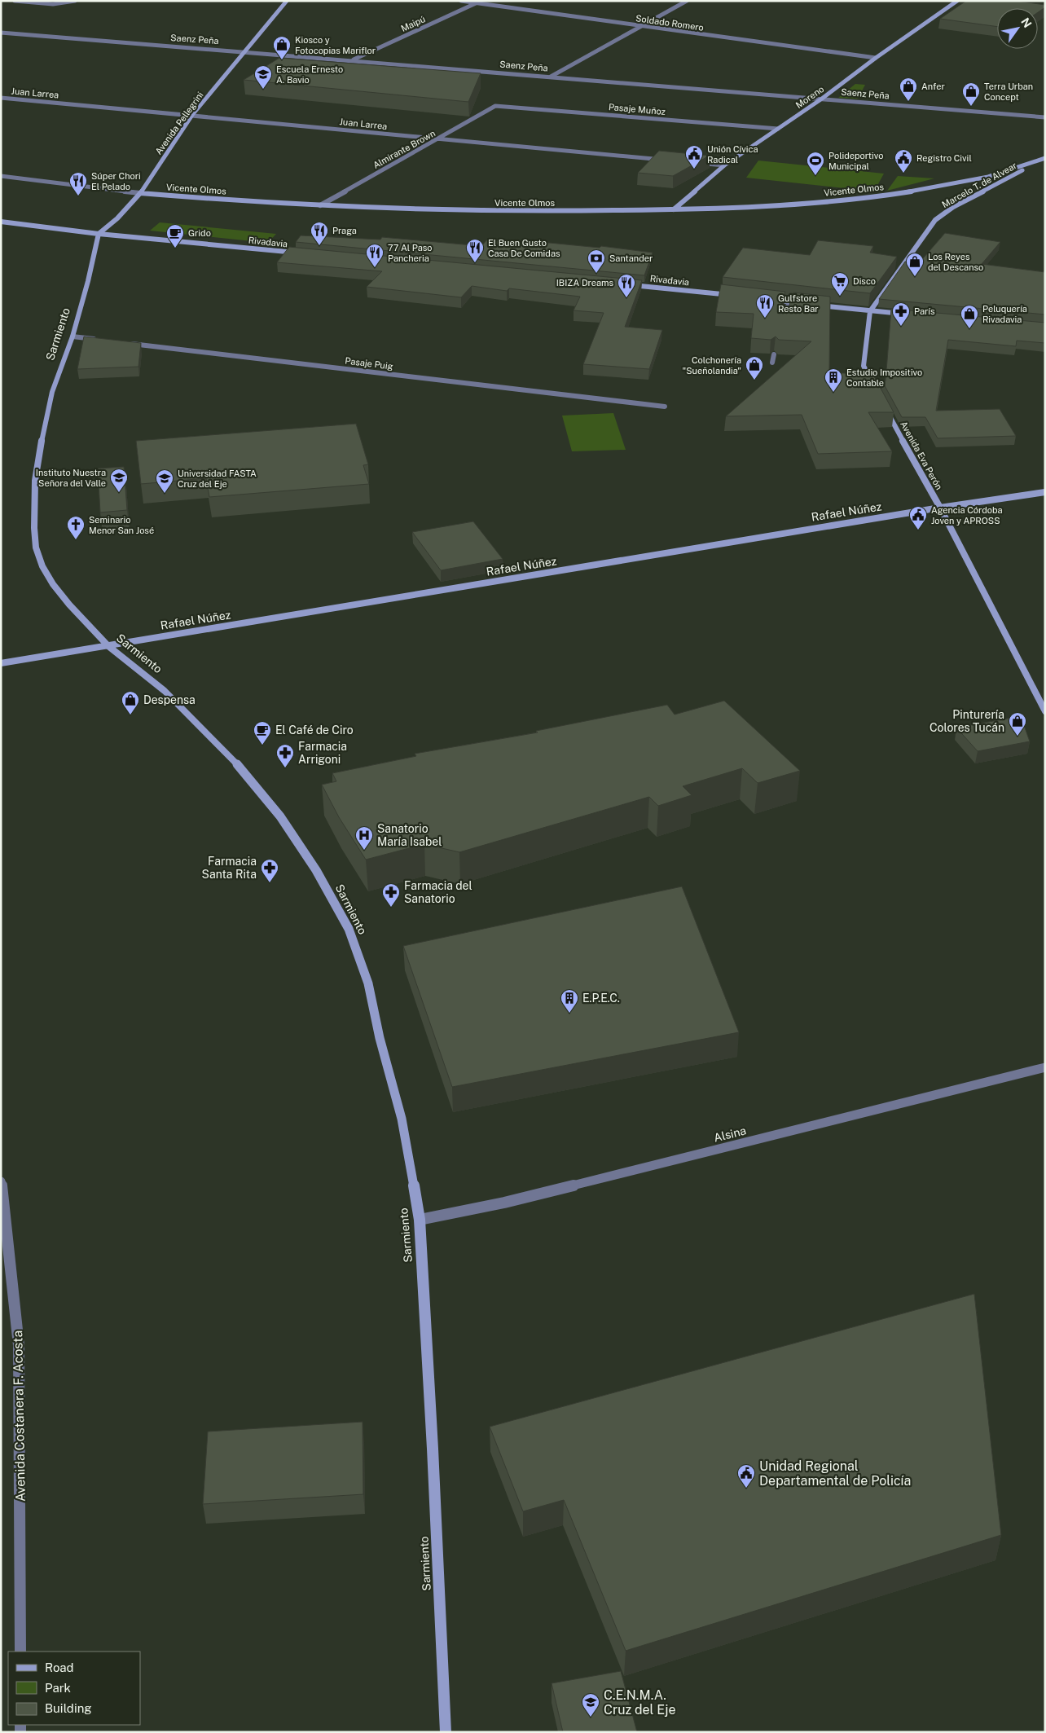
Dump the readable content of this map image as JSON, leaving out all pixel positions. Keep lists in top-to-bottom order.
{
  "streets": {
    "street": [
      "Soldado Romero",
      "Maipú",
      "Saenz Peña",
      "Juan Larrea",
      "Moreno",
      "Pasaje Muñoz",
      "Avenida Pellegrini",
      "Almirante Brown",
      "Marcelo T. de Alvear",
      "Vicente Olmos",
      "Rivadavia",
      "Sarmiento",
      "Pasaje Puig",
      "Avenida Eva Perón",
      "Rafael Núñez",
      "Alsina",
      "Avenida Costanera F. Acosta"
    ]
  },
  "crossings": [
    ["Soldado Romero", "Maipú"],
    ["Soldado Romero", "Moreno"],
    ["Maipú", "Saenz Peña"],
    ["Saenz Peña", "Moreno"],
    ["Saenz Peña", "Avenida Pellegrini"],
    ["Juan Larrea", "Avenida Pellegrini"],
    ["Juan Larrea", "Almirante Brown"],
    ["Moreno", "Pasaje Muñoz"],
    ["Moreno", "Vicente Olmos"],
    ["Pasaje Muñoz", "Almirante Brown"],
    ["Avenida Pellegrini", "Vicente Olmos"],
    ["Avenida Pellegrini", "Rivadavia"],
    ["Avenida Pellegrini", "Sarmiento"],
    ["Almirante Brown", "Vicente Olmos"],
    ["Marcelo T. de Alvear", "Vicente Olmos"],
    ["Rivadavia", "Sarmiento"],
    ["Sarmiento", "Rafael Núñez"],
    ["Sarmiento", "Alsina"],
    ["Avenida Eva Perón", "Rafael Núñez"]
  ],
  "places": {
    "shop": [
      "Kiosco y Fotocopias Mariflor",
      "Anfer",
      "Terra Urban Concept",
      "Los Reyes del Descanso",
      "Peluquería Rivadavia",
      "Colchonería \"Sueñolandia\"",
      "Despensa",
      "Pinturería Colores Tucán"
    ],
    "school or university": [
      "Escuela Ernesto A. Bavio",
      "Instituto Nuestra Señora del Valle",
      "Universidad FASTA Cruz del Eje",
      "C.E.N.M.A. Cruz del Eje"
    ],
    "public building": [
      "Unión Cívica Radical",
      "Registro Civil",
      "Agencia Córdoba Joven y APROSS",
      "Unidad Regional Departamental de Policía"
    ],
    "sports": ["Polideportivo Municipal"],
    "restaurant": [
      "Súper Chori El Pelado",
      "Praga",
      "El Buen Gusto Casa De Comidas",
      "77 Al Paso Pancheria",
      "IBIZA Dreams",
      "Gulfstore Resto Bar"
    ],
    "cafe": ["Grido", "El Café de Ciro"],
    "bank": ["Santander"],
    "supermarket": ["Disco"],
    "pharmacy": [
      "París",
      "Farmacia Arrigoni",
      "Farmacia Santa Rita",
      "Farmacia del Sanatorio"
    ],
    "building": ["Estudio Impositivo Contable", "E.P.E.C."],
    "church": ["Seminario Menor San José"],
    "hospital": ["Sanatorio María Isabel"]
  },
  "legend": ["Road", "Park", "Building"],
  "north": "top right"
}
